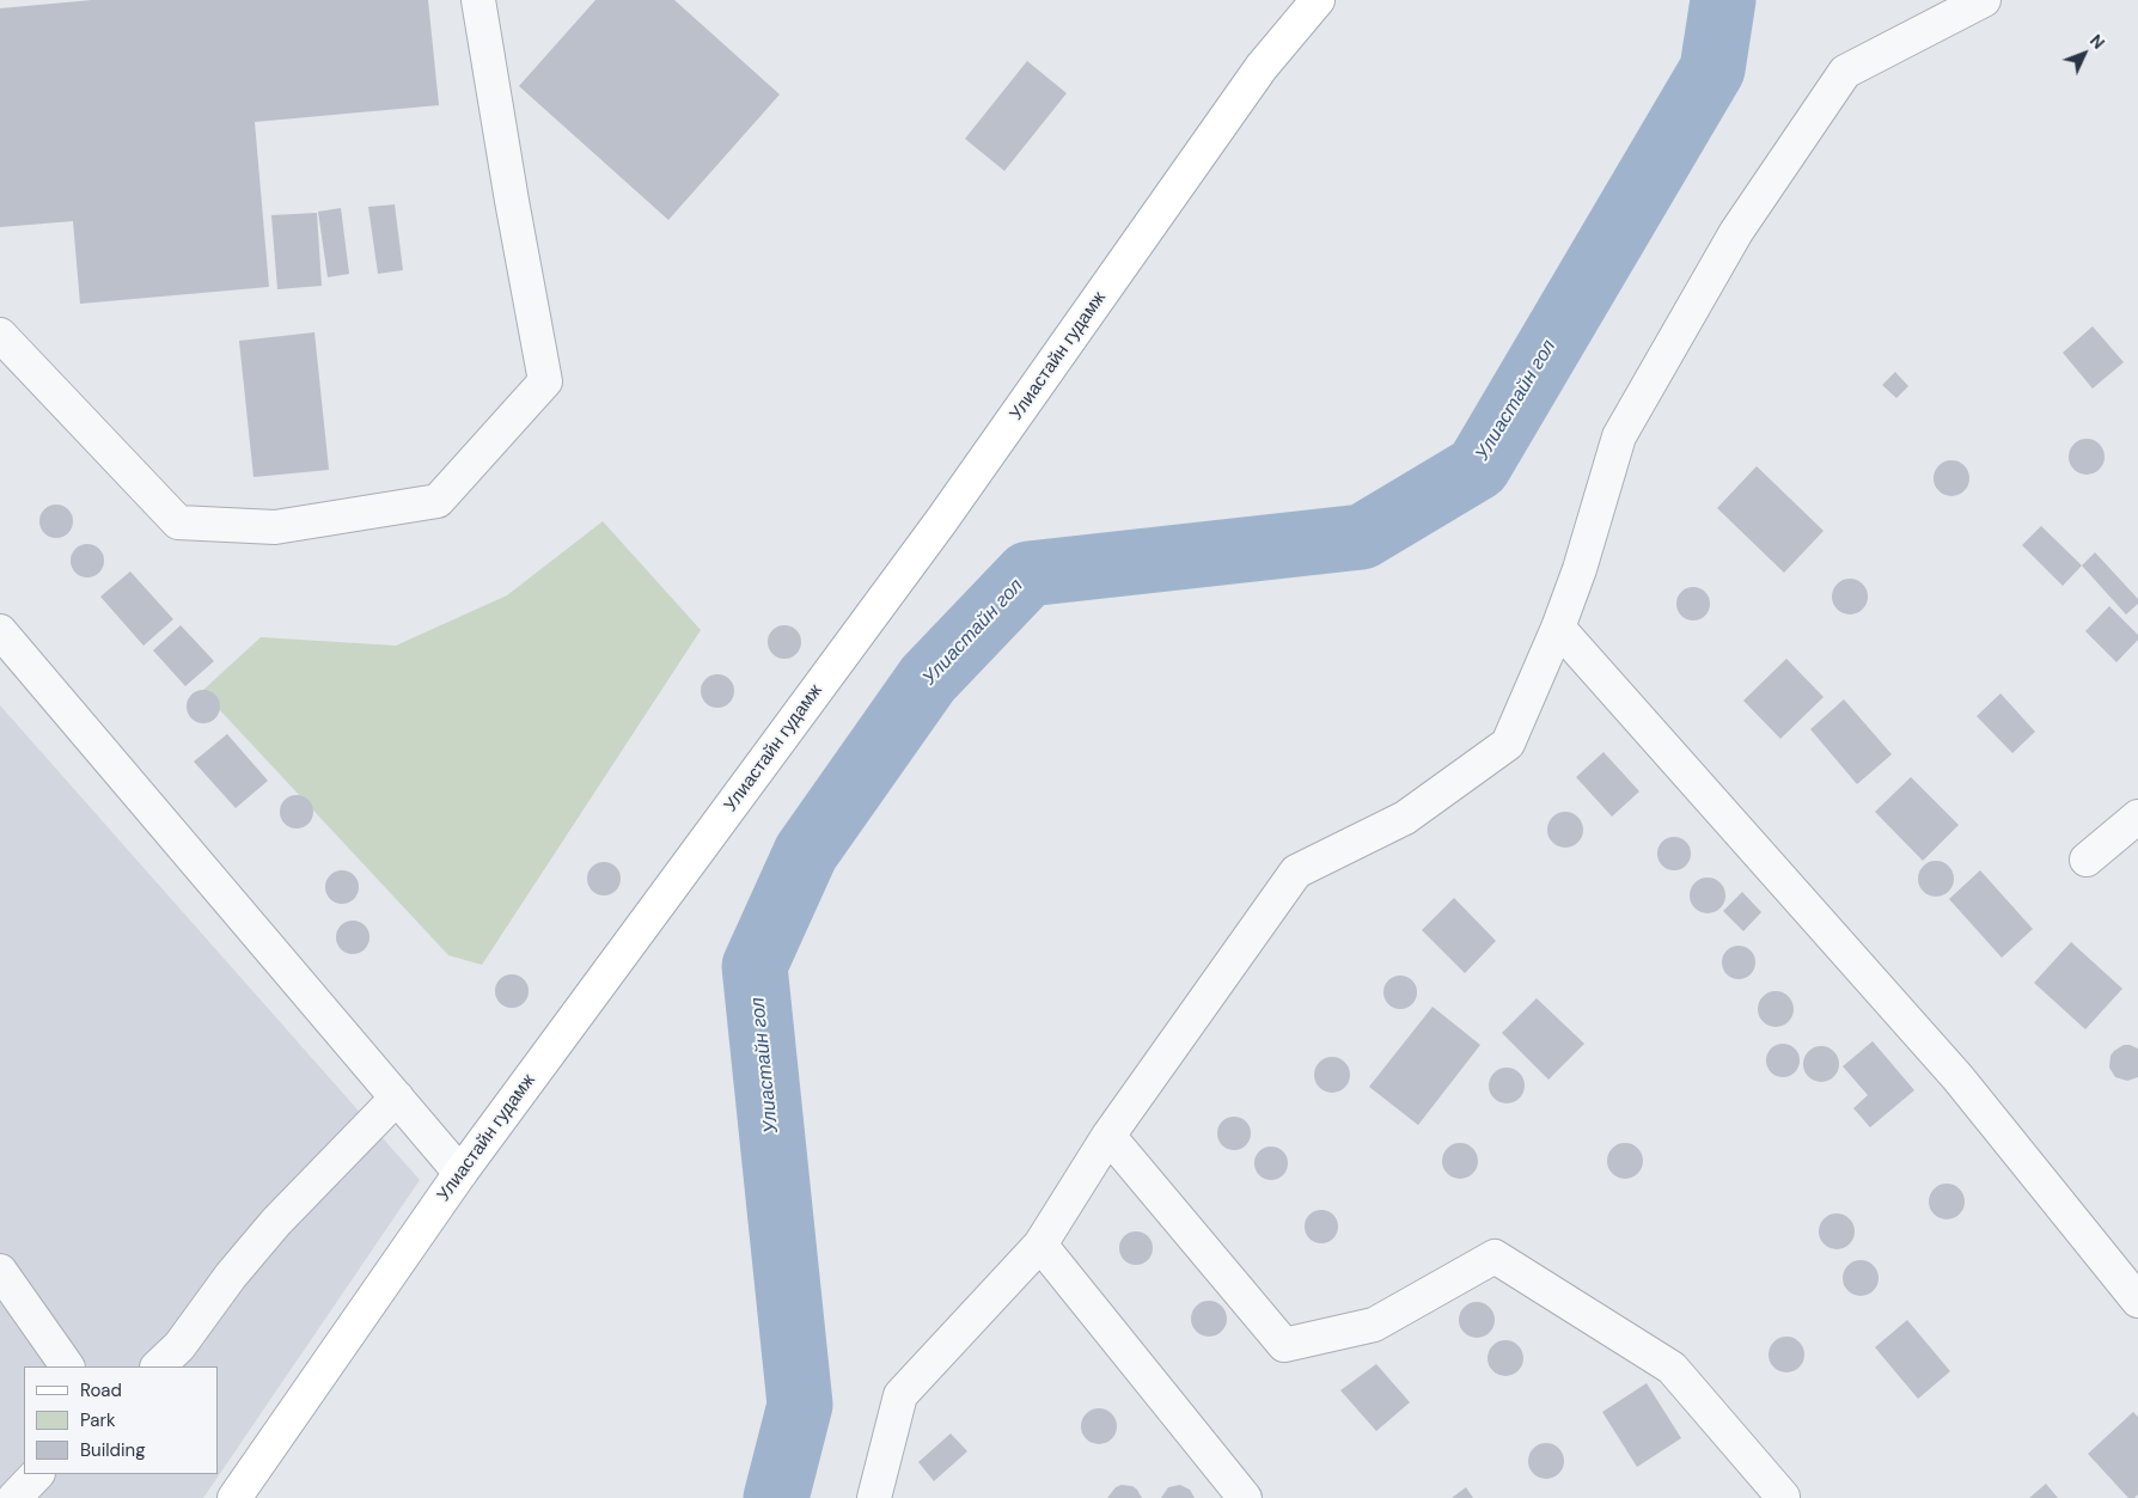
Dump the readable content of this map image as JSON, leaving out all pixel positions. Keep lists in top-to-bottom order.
{
  "streets": {
    "main road": ["Улиастайн гудамж"]
  },
  "water": ["Улиастайн гол"],
  "legend": ["Road", "Park", "Building"],
  "north": "top right"
}
